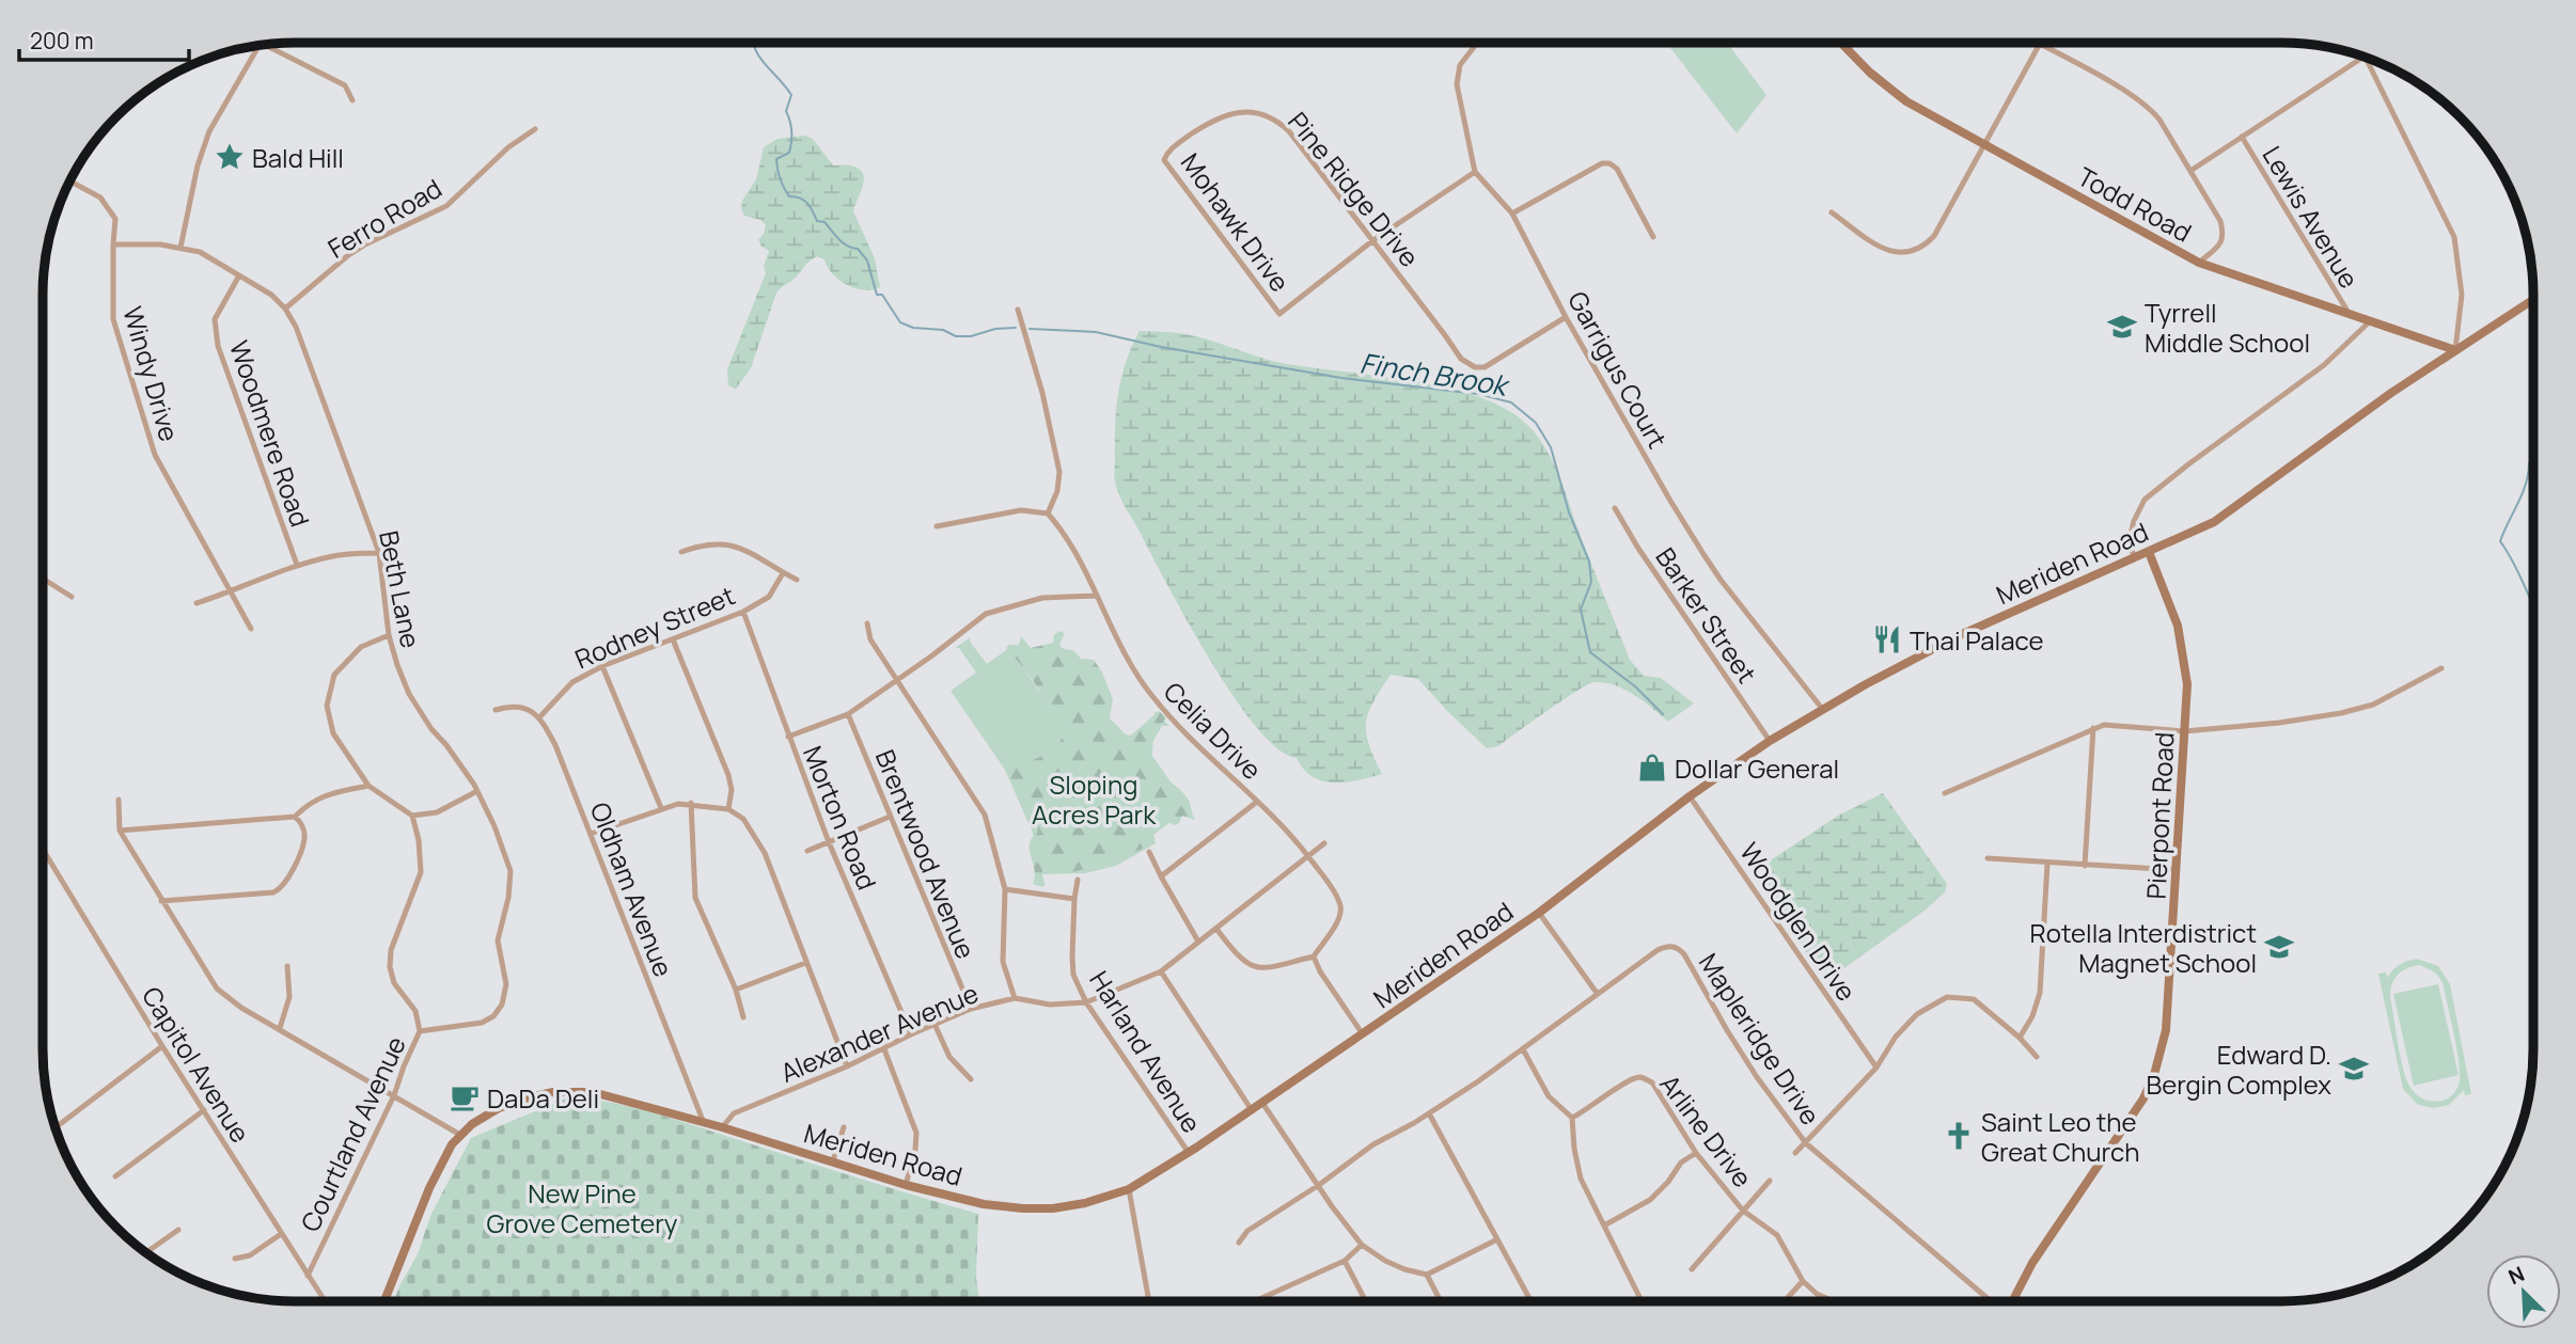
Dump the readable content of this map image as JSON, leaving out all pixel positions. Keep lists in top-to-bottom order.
{
  "streets": {
    "main road": ["Todd Road", "Meriden Road", "Pierpont Road"],
    "street": [
      "Pine Ridge Drive",
      "Lewis Avenue",
      "Ferro Road",
      "Mohawk Drive",
      "Garrigus Court",
      "Windy Drive",
      "Woodmere Road",
      "Beth Lane",
      "Barker Street",
      "Rodney Street",
      "Celia Drive",
      "Morton Road",
      "Brentwood Avenue",
      "Oldham Avenue",
      "Woodglen Drive",
      "Alexander Avenue",
      "Mapleridge Drive",
      "Harland Avenue",
      "Capitol Avenue",
      "Arline Drive",
      "Courtland Avenue"
    ]
  },
  "crossings": [
    ["Pine Ridge Drive", "Mohawk Drive"],
    ["Pine Ridge Drive", "Garrigus Court"],
    ["Todd Road", "Lewis Avenue"],
    ["Todd Road", "Meriden Road"],
    ["Ferro Road", "Beth Lane"],
    ["Garrigus Court", "Meriden Road"],
    ["Windy Drive", "Beth Lane"],
    ["Woodmere Road", "Beth Lane"],
    ["Meriden Road", "Barker Street"],
    ["Meriden Road", "Pierpont Road"],
    ["Meriden Road", "Oldham Avenue"],
    ["Meriden Road", "Woodglen Drive"],
    ["Meriden Road", "Alexander Avenue"],
    ["Meriden Road", "Harland Avenue"],
    ["Beth Lane", "Courtland Avenue"],
    ["Rodney Street", "Morton Road"],
    ["Rodney Street", "Oldham Avenue"],
    ["Celia Drive", "Alexander Avenue"],
    ["Morton Road", "Alexander Avenue"],
    ["Brentwood Avenue", "Alexander Avenue"],
    ["Alexander Avenue", "Harland Avenue"],
    ["Capitol Avenue", "Courtland Avenue"]
  ],
  "water": ["Finch Brook"],
  "parks": ["Sloping Acres Park", "New Pine Grove Cemetery"],
  "places": {
    "place": ["Bald Hill"],
    "school or university": ["Tyrrell Middle School", "Rotella Interdistrict Magnet School", "Edward D. Bergin Complex"],
    "restaurant": ["Thai Palace"],
    "shop": ["Dollar General"],
    "cafe": ["DaDa Deli"],
    "church": ["Saint Leo the Great Church"]
  },
  "scale_bar": "200 m",
  "north": "top left"
}
